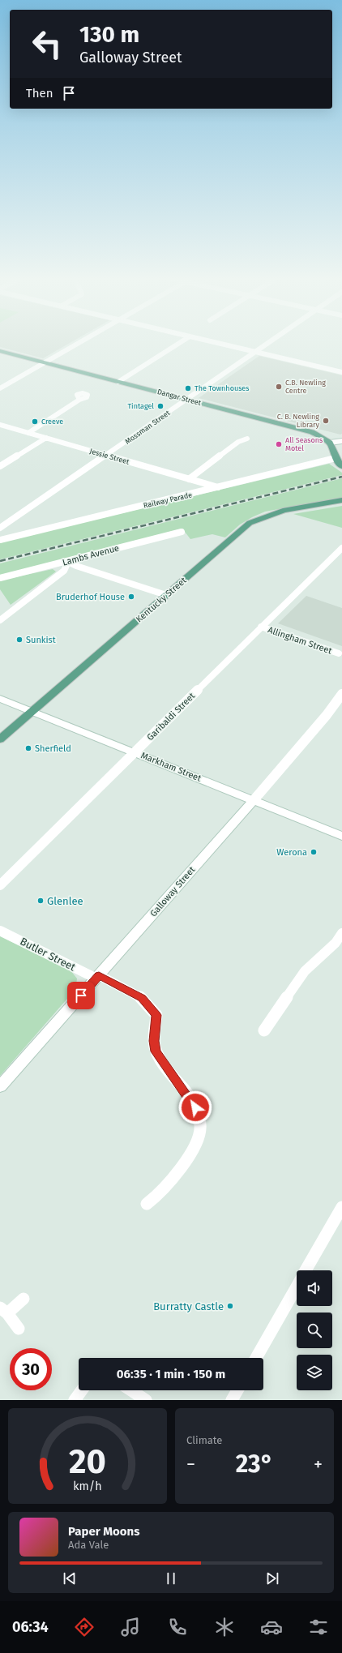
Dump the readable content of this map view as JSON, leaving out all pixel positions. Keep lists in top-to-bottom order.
{
  "streets": {
    "main road": ["Dangar Street", "Kentucky Street"],
    "street": [
      "Mossman Street",
      "Jessie Street",
      "Railway Parade",
      "Lambs Avenue",
      "Allingham Street",
      "Garibaldi Street",
      "Markham Street",
      "Galloway Street",
      "Butler Street"
    ]
  },
  "crossings": [
    ["Dangar Street", "Mossman Street"],
    ["Mossman Street", "Jessie Street"],
    ["Jessie Street", "Railway Parade"],
    ["Kentucky Street", "Markham Street"],
    ["Allingham Street", "Garibaldi Street"],
    ["Garibaldi Street", "Markham Street"],
    ["Markham Street", "Galloway Street"],
    ["Galloway Street", "Butler Street"]
  ],
  "places": [
    "C.B. Newling Centre",
    "The Townhouses",
    "Tintagel",
    "C. B. Newling Library",
    "Creeve",
    "All Seasons Motel",
    "Bruderhof House",
    "Sunkist",
    "Sherfield",
    "Werona",
    "Glenlee",
    "Burratty Castle"
  ],
  "page": {
    "turn": ["130 m", "Galloway Street"],
    "then": "Then",
    "limit": "30",
    "trip": "06:35 · 1 min · 150 m",
    "tile": "Climate",
    "heat": ["−", "23°", "+"],
    "song": ["Paper Moons", "Ada Vale"],
    "tabs": "06:34",
    "gauge": ["20", "km/h"]
  }
}
